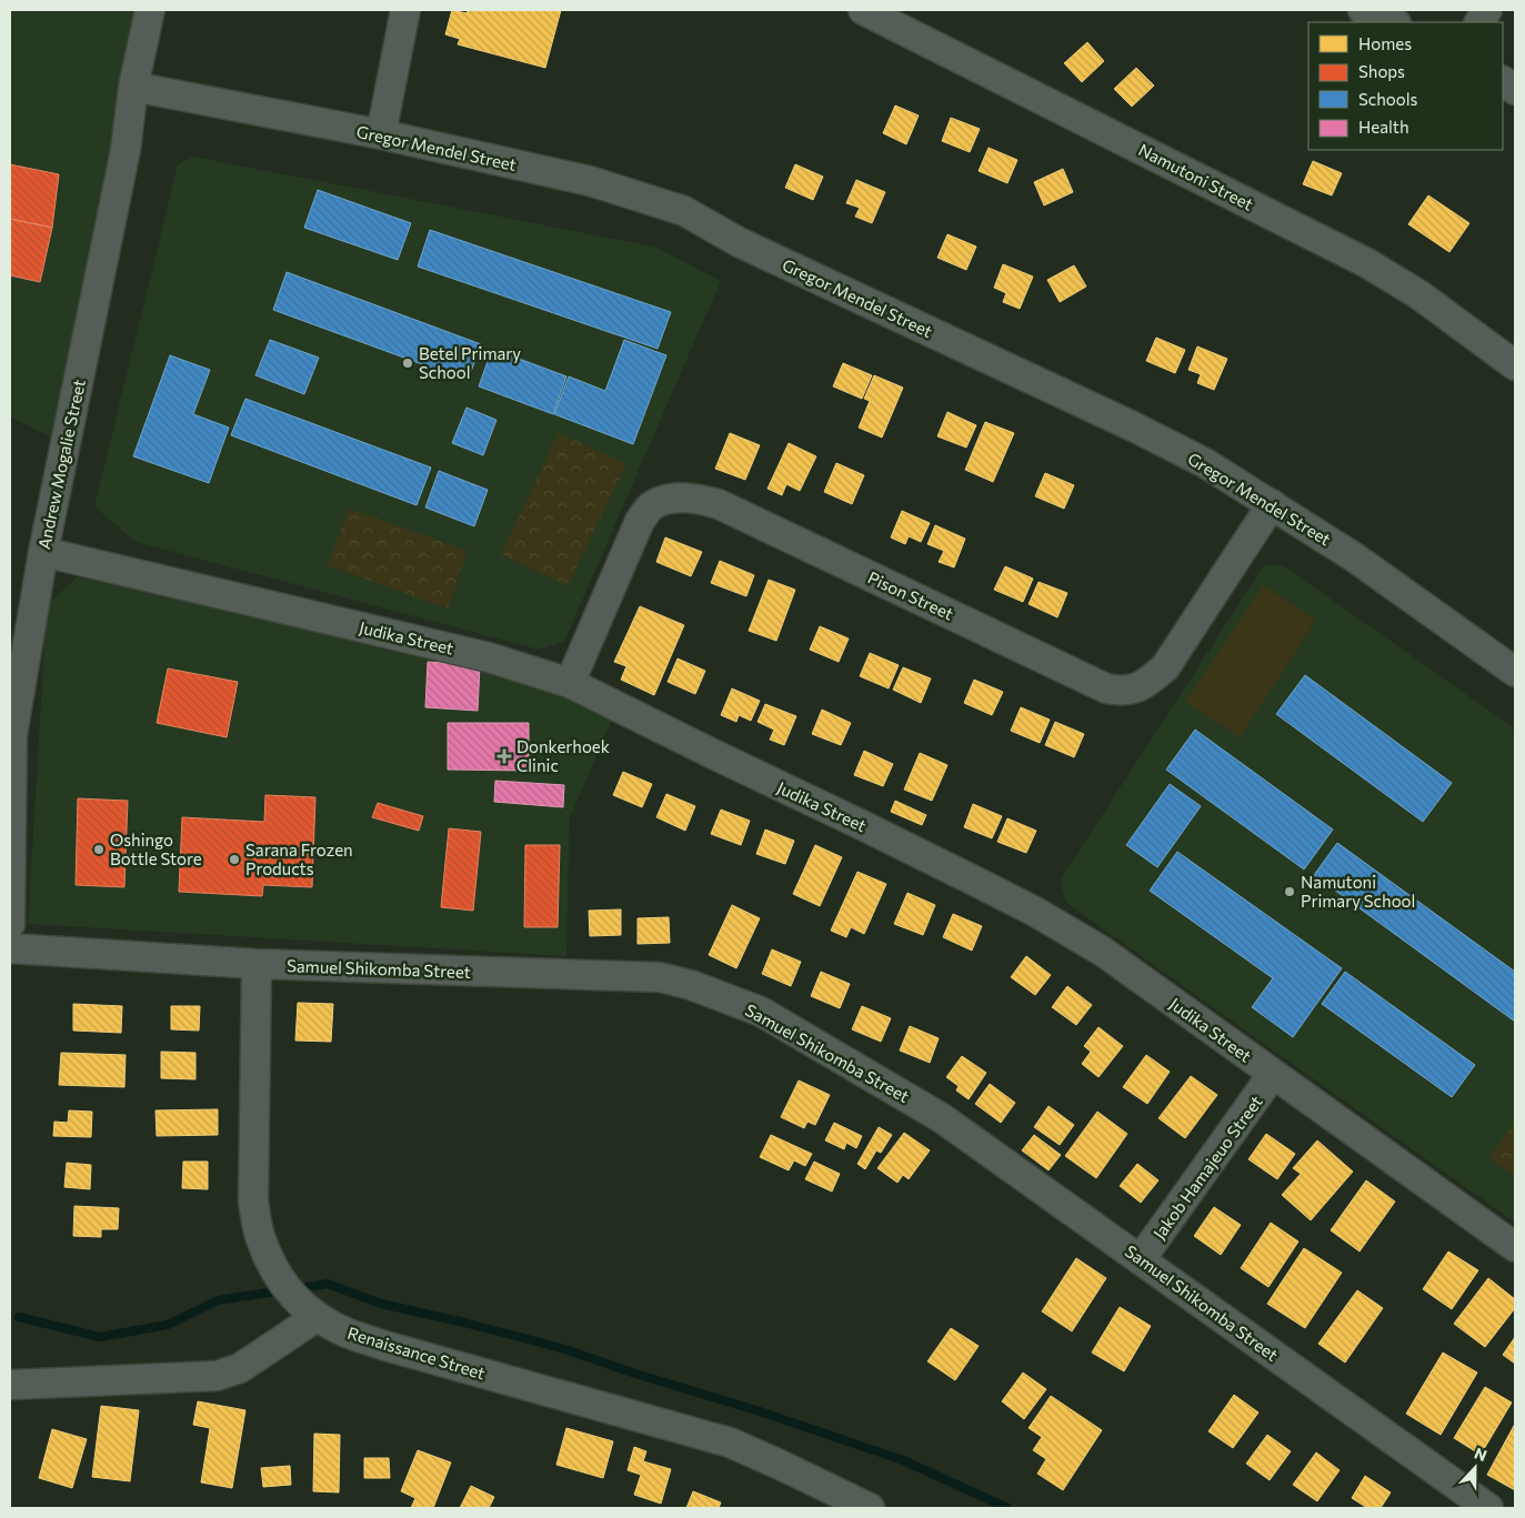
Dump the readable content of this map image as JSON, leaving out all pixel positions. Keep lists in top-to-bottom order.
{
  "streets": {
    "street": [
      "Gregor Mendel Street",
      "Namutoni Street",
      "Andrew Mogalie Street",
      "Pison Street",
      "Judika Street",
      "Samuel Shikomba Street",
      "Jakob Hamajeuo Street",
      "Renaissance Street"
    ]
  },
  "crossings": [
    ["Gregor Mendel Street", "Andrew Mogalie Street"],
    ["Gregor Mendel Street", "Pison Street"],
    ["Andrew Mogalie Street", "Judika Street"],
    ["Pison Street", "Judika Street"],
    ["Judika Street", "Jakob Hamajeuo Street"],
    ["Samuel Shikomba Street", "Jakob Hamajeuo Street"],
    ["Samuel Shikomba Street", "Renaissance Street"]
  ],
  "places": {
    "other": [
      "Betel Primary School",
      "Oshingo Bottle Store",
      "Sarana Frozen Products",
      "Namutoni Primary School"
    ],
    "health": ["Donkerhoek Clinic"]
  },
  "legend": [
    "Homes",
    "Shops",
    "Schools",
    "Health"
  ],
  "north": "top"
}
